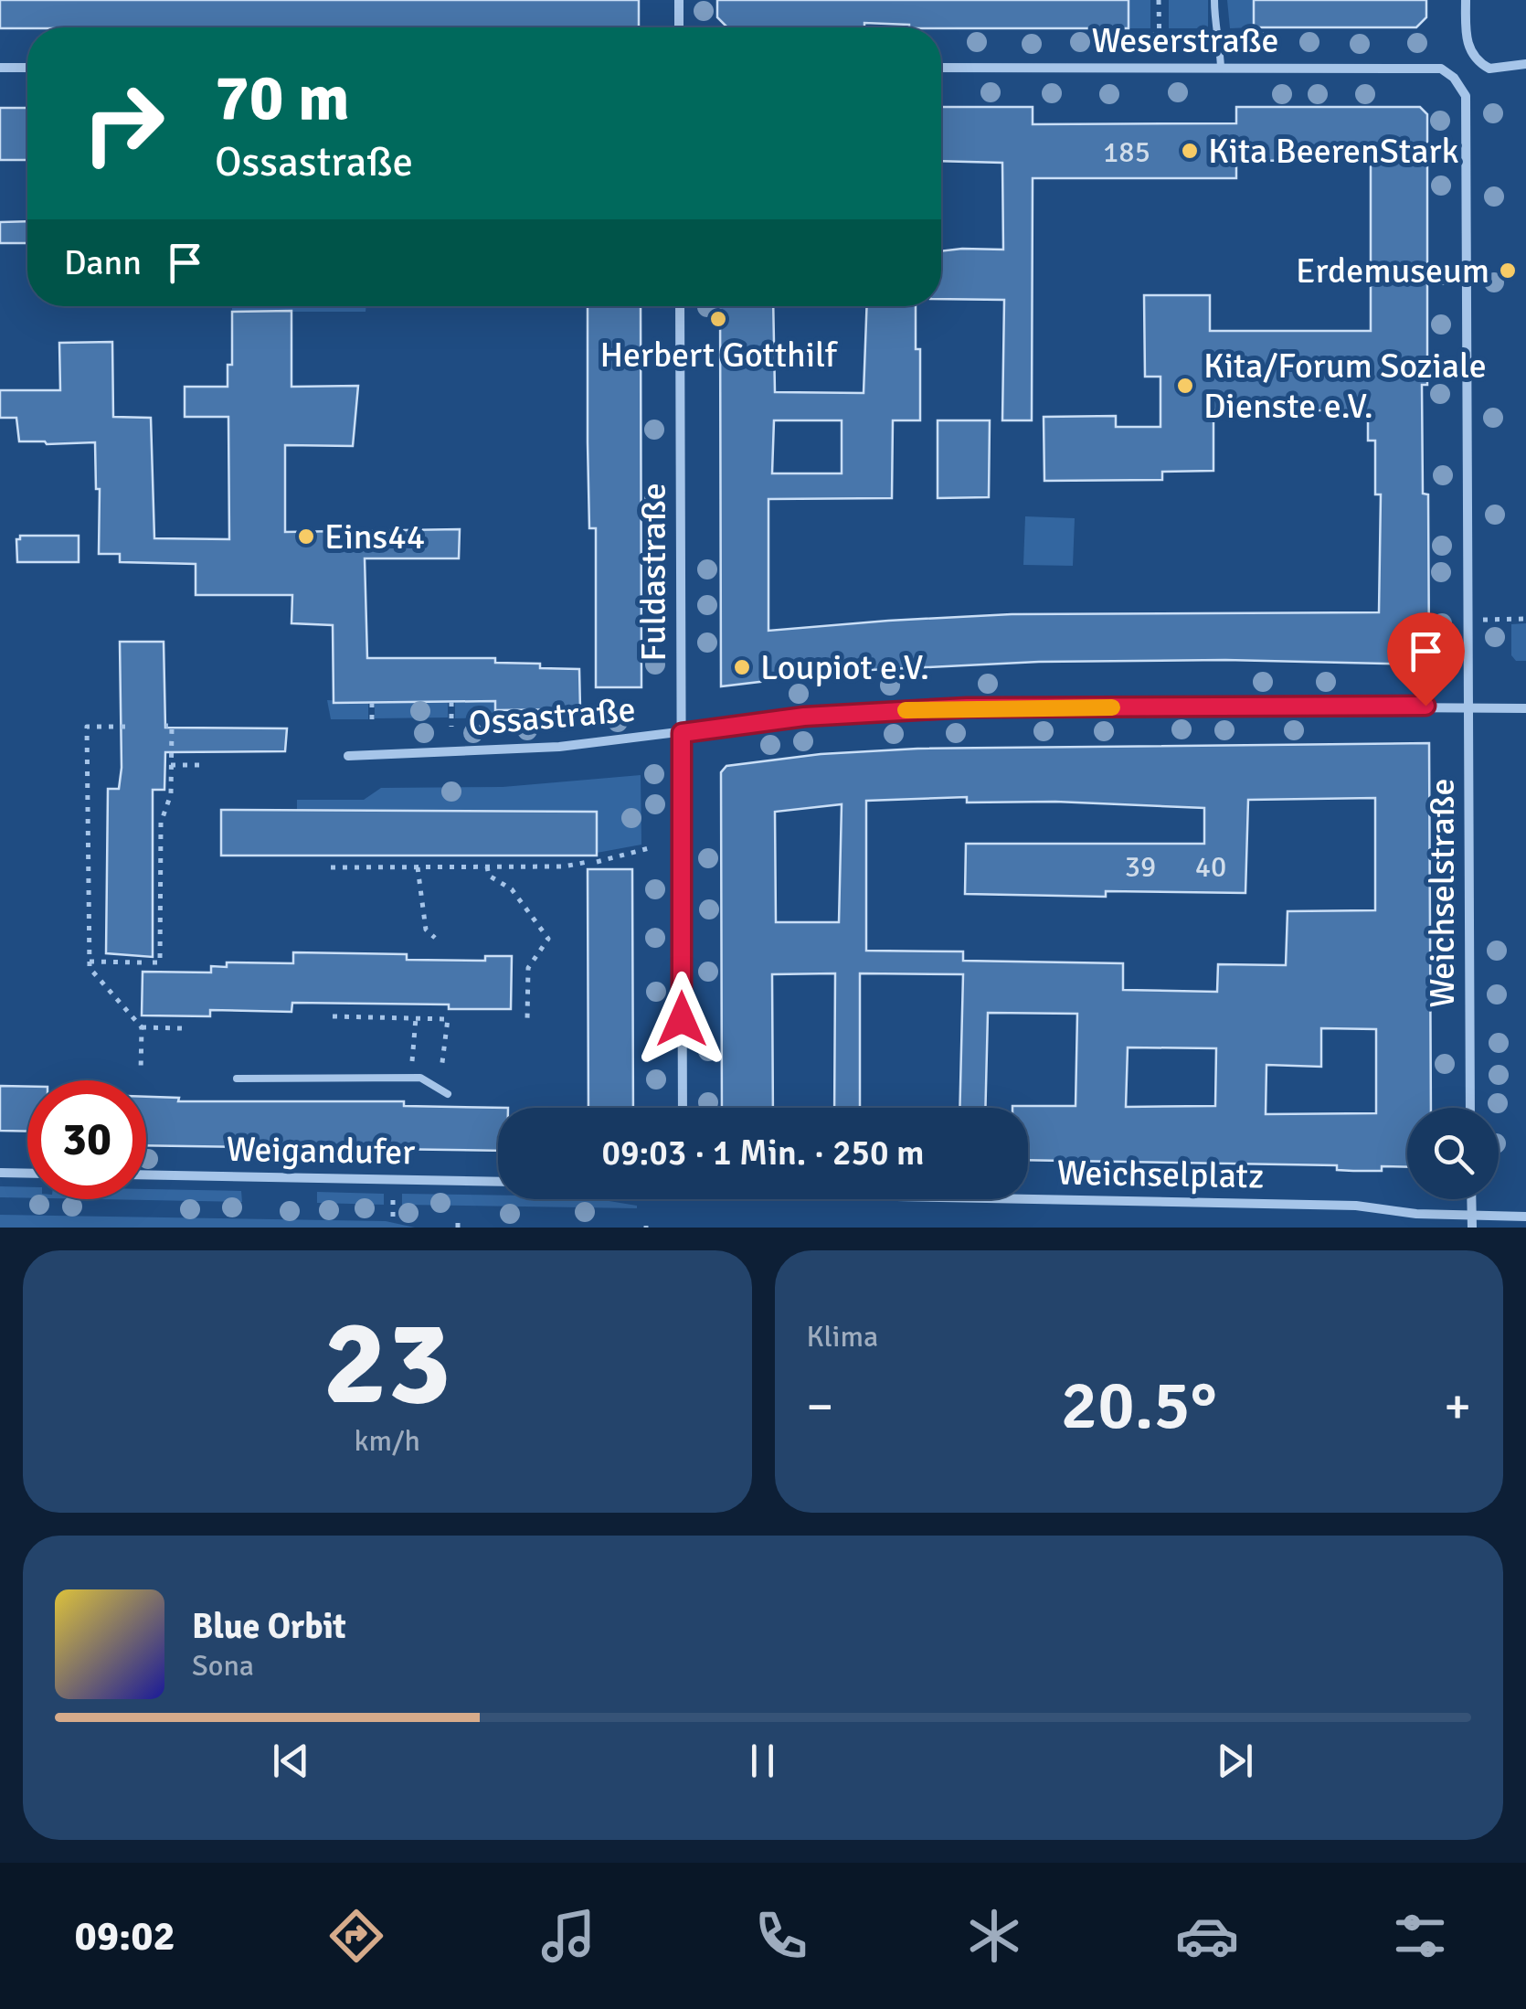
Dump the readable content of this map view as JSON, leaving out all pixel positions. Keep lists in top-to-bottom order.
{
  "streets": {
    "street": [
      "Weserstraße",
      "Fuldastraße",
      "Ossastraße",
      "Weichselstraße",
      "Weigandufer",
      "Weichselplatz"
    ]
  },
  "crossings": [
    ["Weserstraße", "Weichselstraße"],
    ["Fuldastraße", "Ossastraße"],
    ["Ossastraße", "Weichselstraße"]
  ],
  "places": [
    "Kita BeerenStark",
    "Erdemuseum",
    "Herbert Gotthilf",
    "Kita/Forum Soziale Dienste e.V.",
    "Eins44",
    "Loupiot e.V."
  ],
  "house_numbers": ["185", "39", "40"],
  "page": {
    "turn": ["70 m", "Ossastraße"],
    "then": "Dann",
    "limit": "30",
    "trip": "09:03 · 1 Min. · 250 m",
    "tile": [
      ["23", "km/h"],
      "Klima"
    ],
    "heat": ["−", "20.5°", "+"],
    "song": ["Blue Orbit", "Sona"],
    "tabs": "09:02"
  }
}
